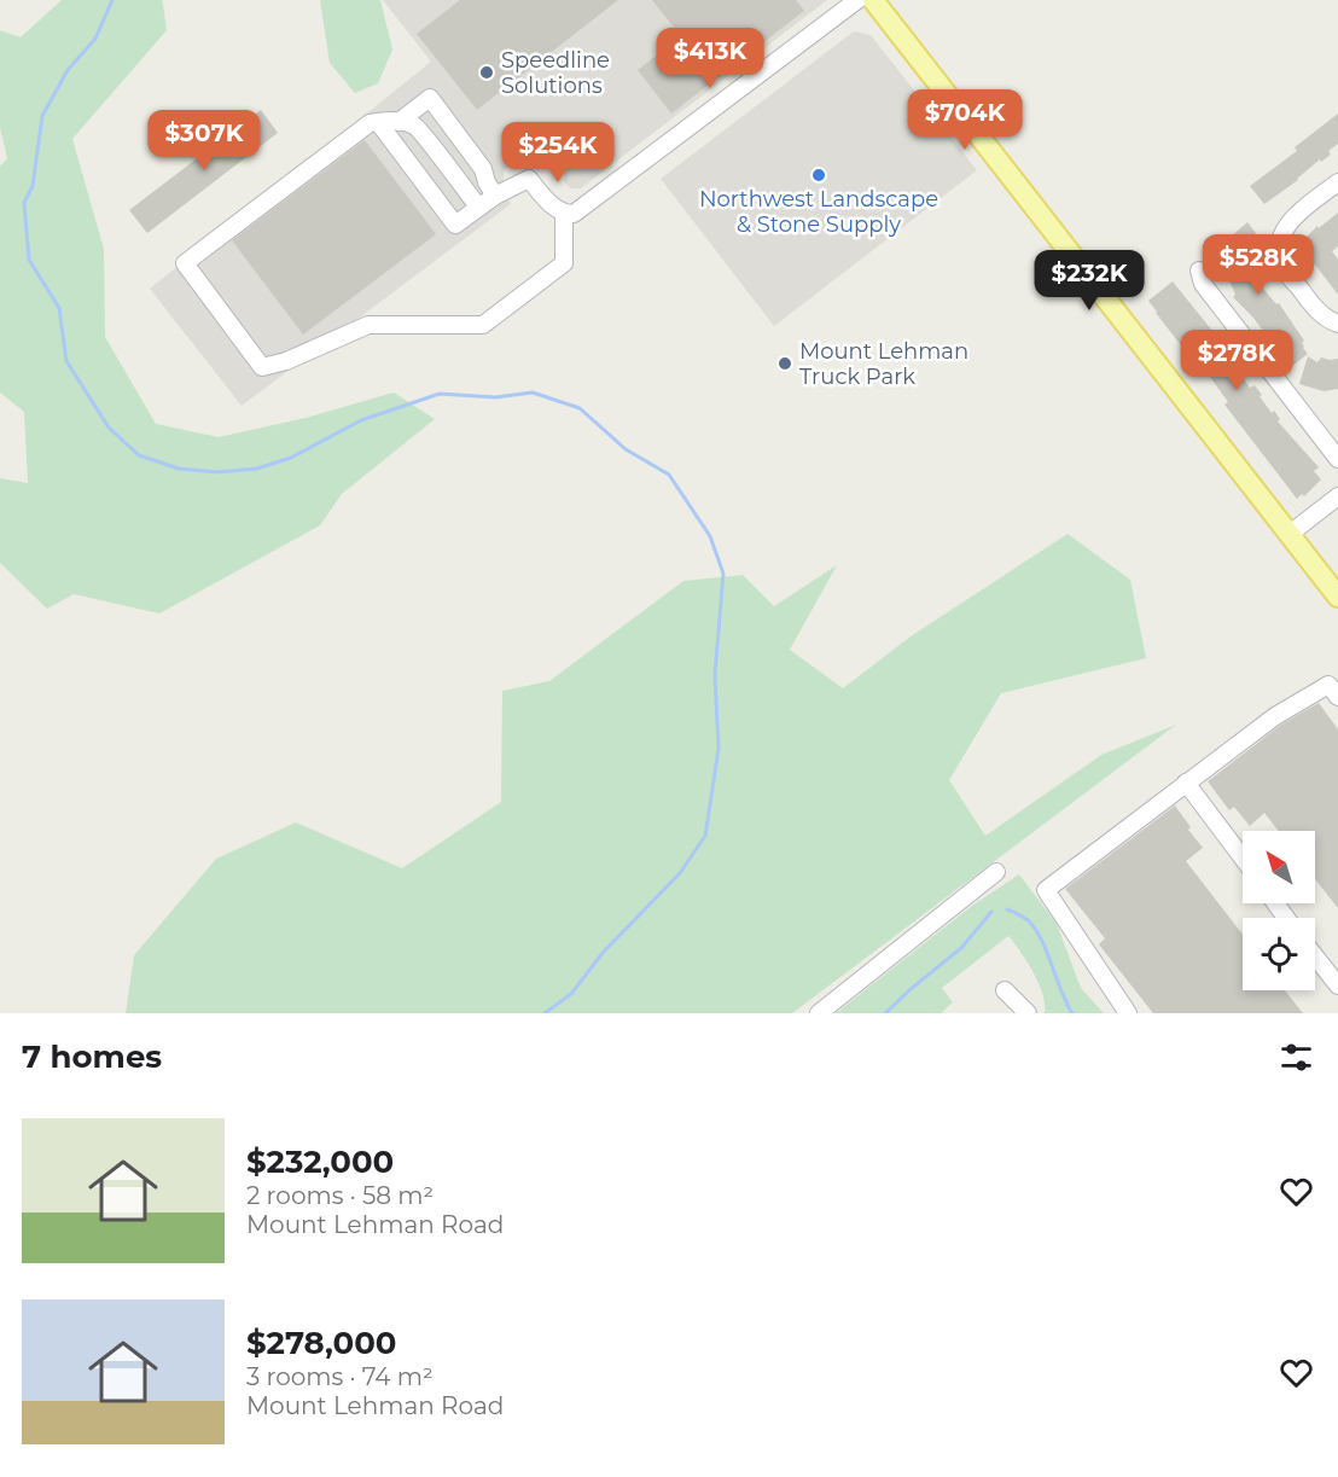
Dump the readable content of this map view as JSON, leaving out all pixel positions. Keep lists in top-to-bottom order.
{
  "places": ["Speedline Solutions", "Northwest Landscape & Stone Supply", "Mount Lehman Truck Park"],
  "north": "top left",
  "page": {
    "price": [
      "$413K",
      "$704K",
      "$307K",
      "$254K",
      "$528K",
      "$232K",
      "$278K"
    ],
    "heading": "7 homes",
    "list": [
      {
        "name": "$232,000",
        "note": "2 rooms · 58 m² · Mount Lehman Road"
      },
      {
        "name": "$278,000",
        "note": "3 rooms · 74 m² · Mount Lehman Road"
      }
    ]
  }
}
